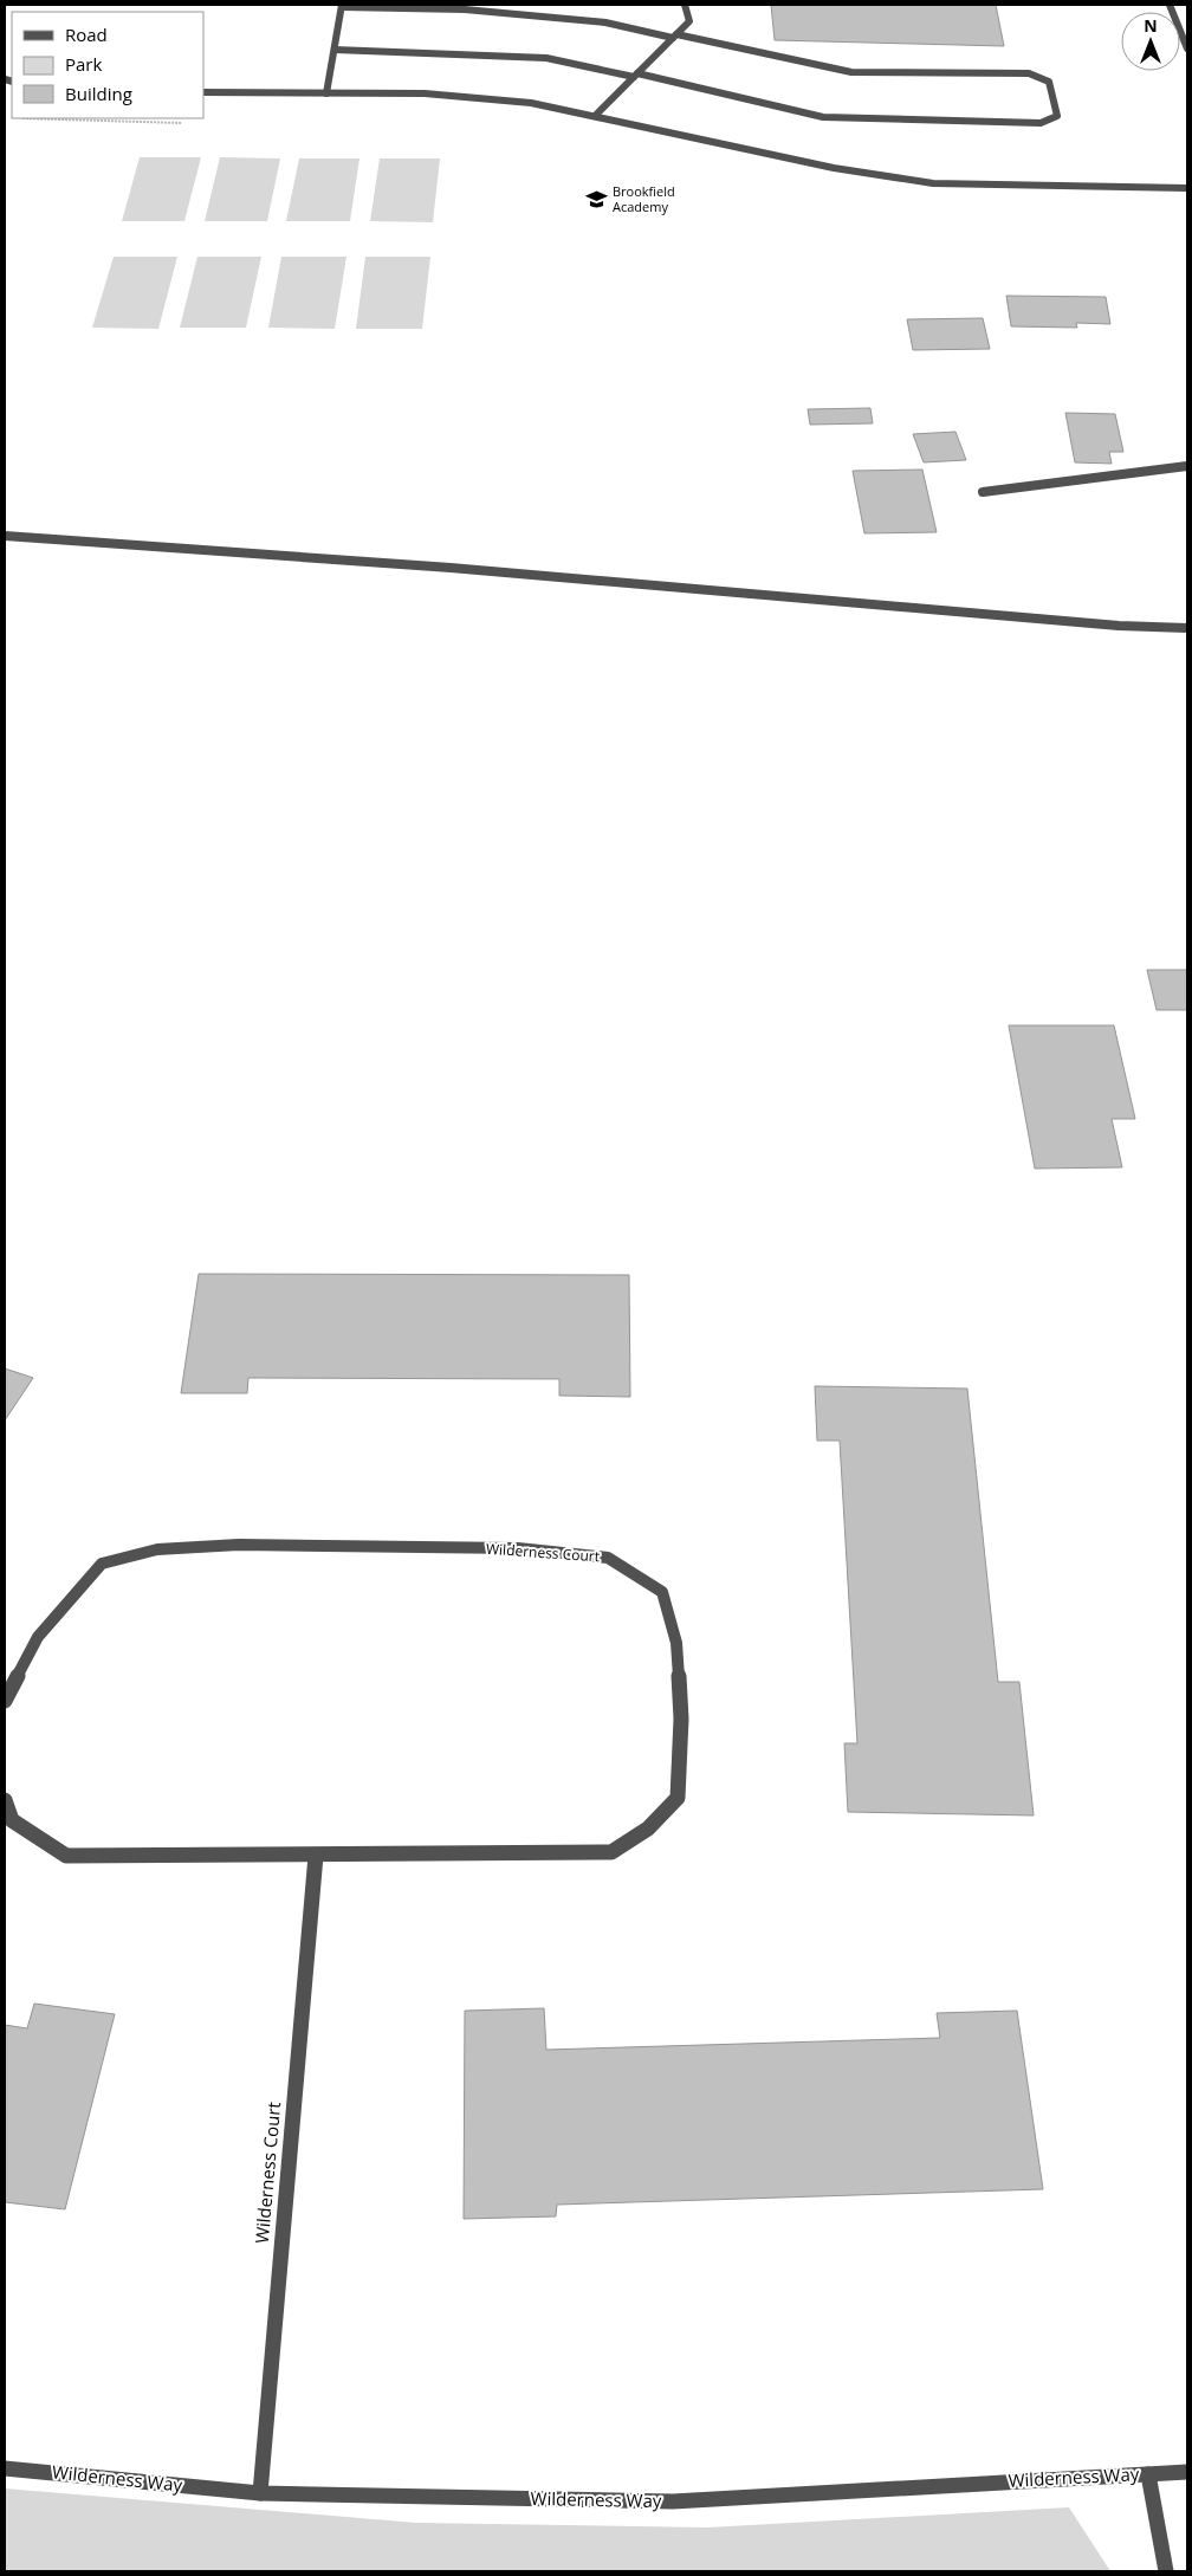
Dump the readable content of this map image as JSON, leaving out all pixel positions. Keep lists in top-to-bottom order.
{
  "streets": {
    "street": ["Wilderness Court", "Wilderness Way"]
  },
  "crossings": [
    ["Wilderness Court", "Wilderness Way"]
  ],
  "places": {
    "school or university": ["Brookfield Academy"]
  },
  "legend": ["Road", "Park", "Building"],
  "north": "top"
}
